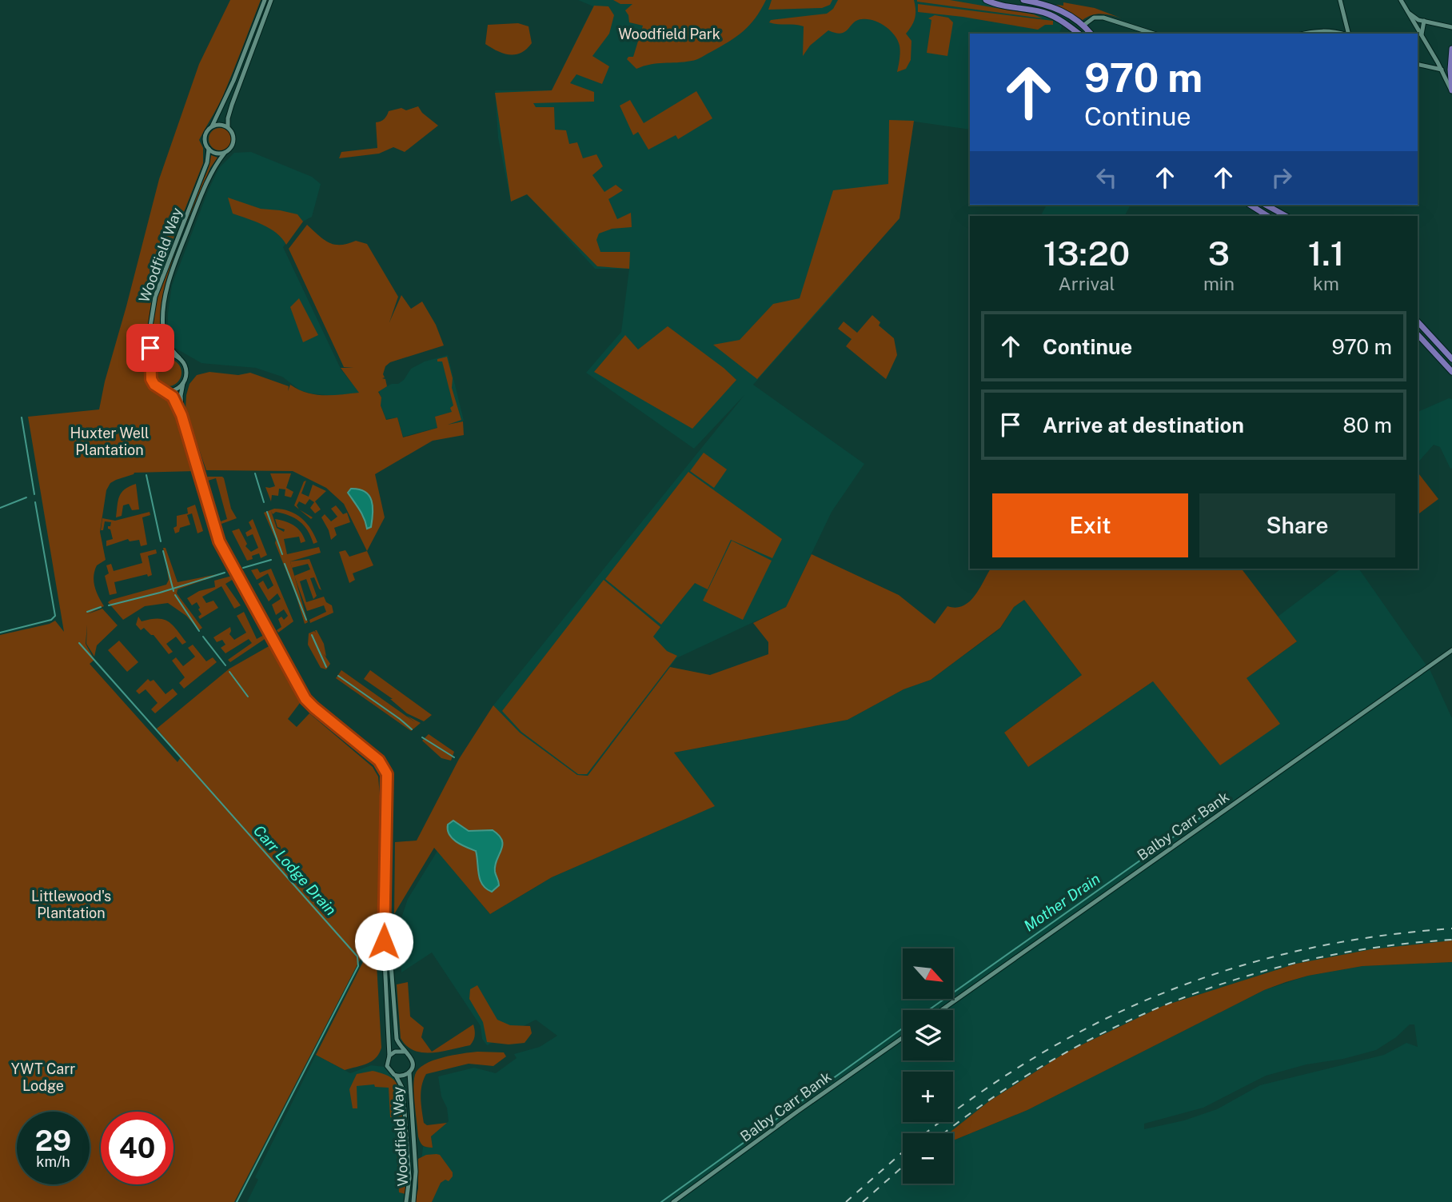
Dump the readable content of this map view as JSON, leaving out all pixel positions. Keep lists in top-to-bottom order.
{
  "streets": {
    "street": ["Woodfield Way", "Balby Carr Bank"]
  },
  "water": ["Carr Lodge Drain", "Mother Drain"],
  "parks": [
    "Woodfield Park",
    "Huxter Well Plantation",
    "Littlewood's Plantation",
    "YWT Carr Lodge"
  ],
  "north": "bottom right",
  "page": {
    "turn": ["970 m", "Continue"],
    "eta": [
      "13:20",
      "Arrival",
      "3",
      "min",
      "1.1",
      "km"
    ],
    "list": [
      {
        "name": "Continue",
        "value": "970 m"
      },
      {
        "name": "Arrive at destination",
        "value": "80 m"
      }
    ],
    "buttons": ["Exit", "Share"],
    "map_buttons": ["+", "−"],
    "speed": "29 km/h",
    "limit": "40"
  }
}
